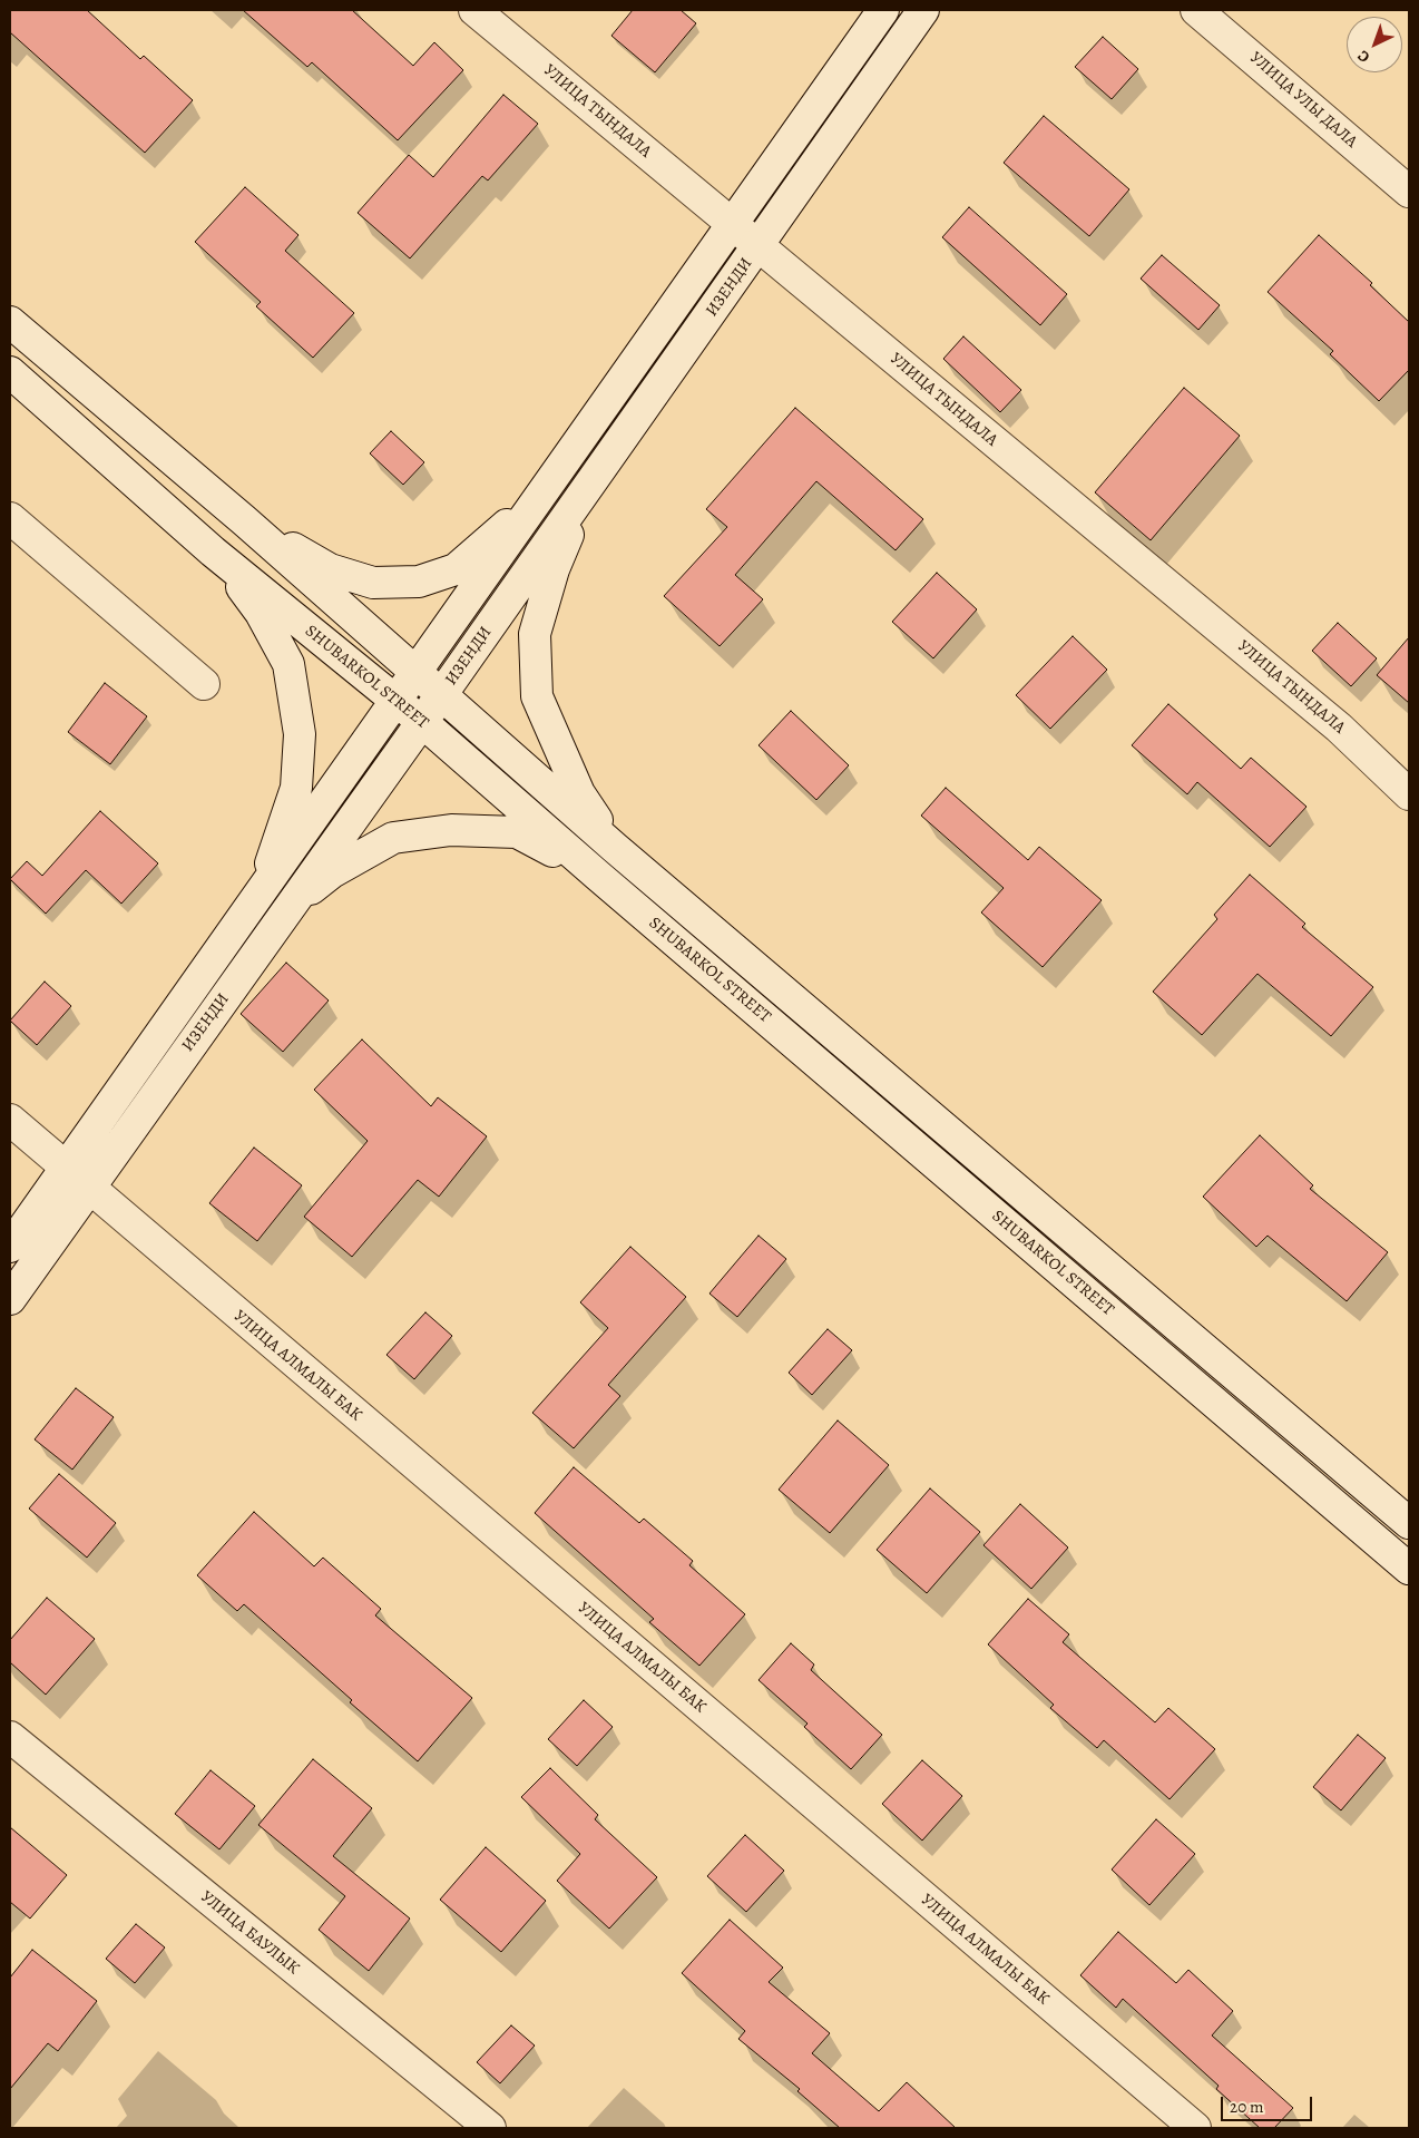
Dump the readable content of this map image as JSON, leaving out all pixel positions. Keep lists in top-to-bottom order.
{
  "streets": {
    "street": [
      "УЛИЦА УЛЫ ДАЛА",
      "УЛИЦА ТЫНДАЛА",
      "ИЗЕНДИ",
      "SHUBARKOL STREET",
      "УЛИЦА АЛМАЛЫ БАК",
      "УЛИЦА БАУЛЫК"
    ]
  },
  "crossings": [
    ["УЛИЦА ТЫНДАЛА", "ИЗЕНДИ"],
    ["ИЗЕНДИ", "SHUBARKOL STREET"],
    ["ИЗЕНДИ", "УЛИЦА АЛМАЛЫ БАК"]
  ],
  "scale_bar": "20 m",
  "north": "bottom left"
}
